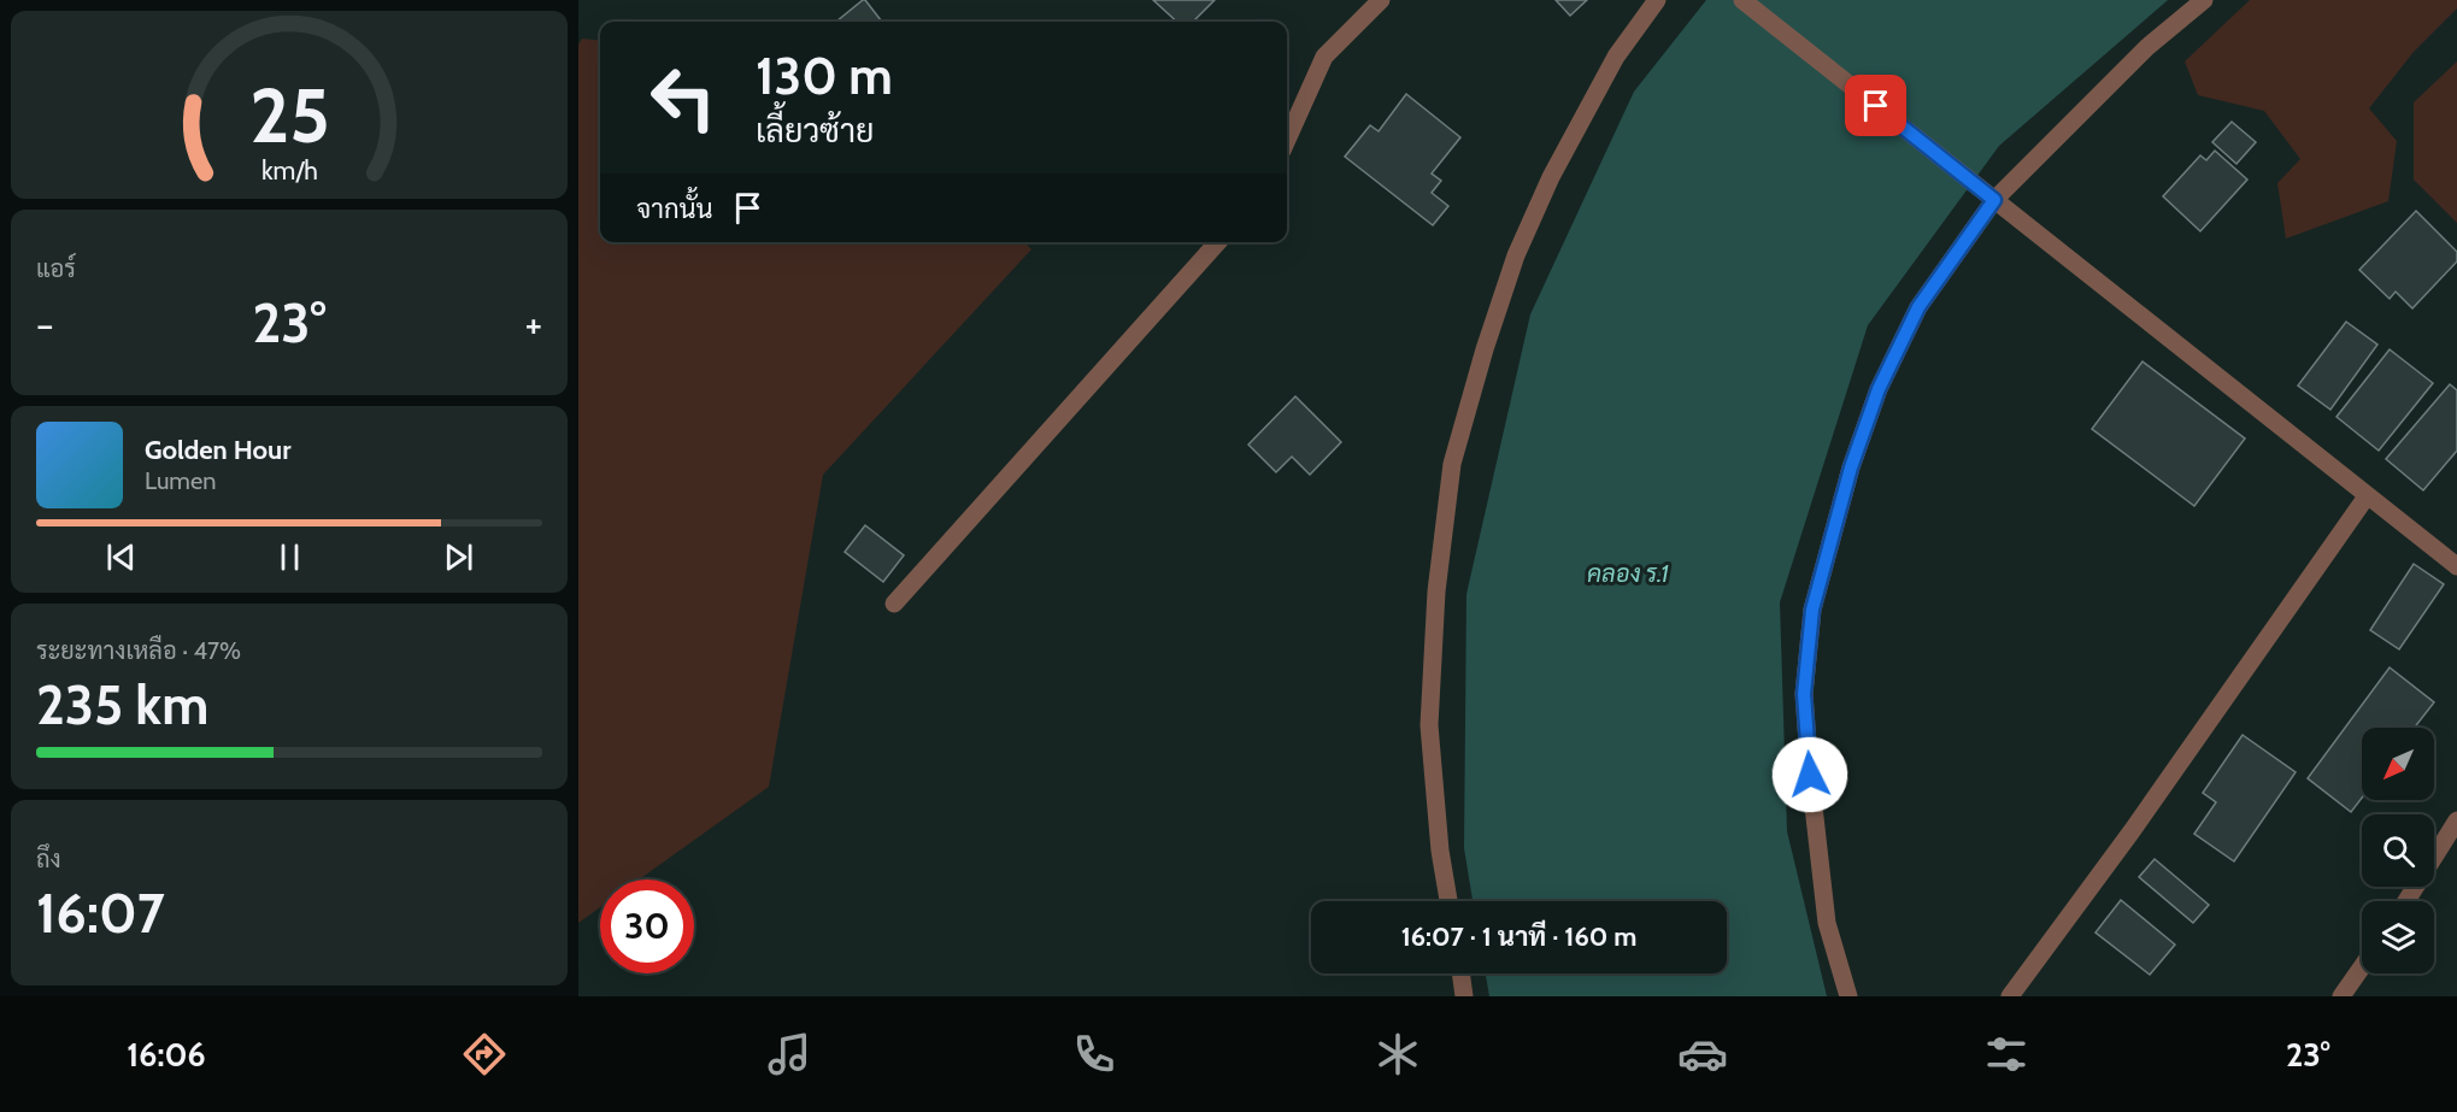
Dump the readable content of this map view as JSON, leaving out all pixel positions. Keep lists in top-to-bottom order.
{
  "water": ["คลอง ร.1"],
  "north": "bottom left",
  "page": {
    "turn": ["130 m", "เลี้ยวซ้าย"],
    "then": "จากนั้น",
    "tile": [
      "แอร์",
      ["ระยะทางเหลือ · 47%", "235 km"],
      ["ถึง", "16:07"]
    ],
    "heat": ["−", "23°", "+"],
    "song": ["Golden Hour", "Lumen"],
    "limit": "30",
    "trip": "16:07 · 1 นาที · 160 m",
    "tabs": ["16:06", "23°"],
    "gauge": ["25", "km/h"]
  }
}
